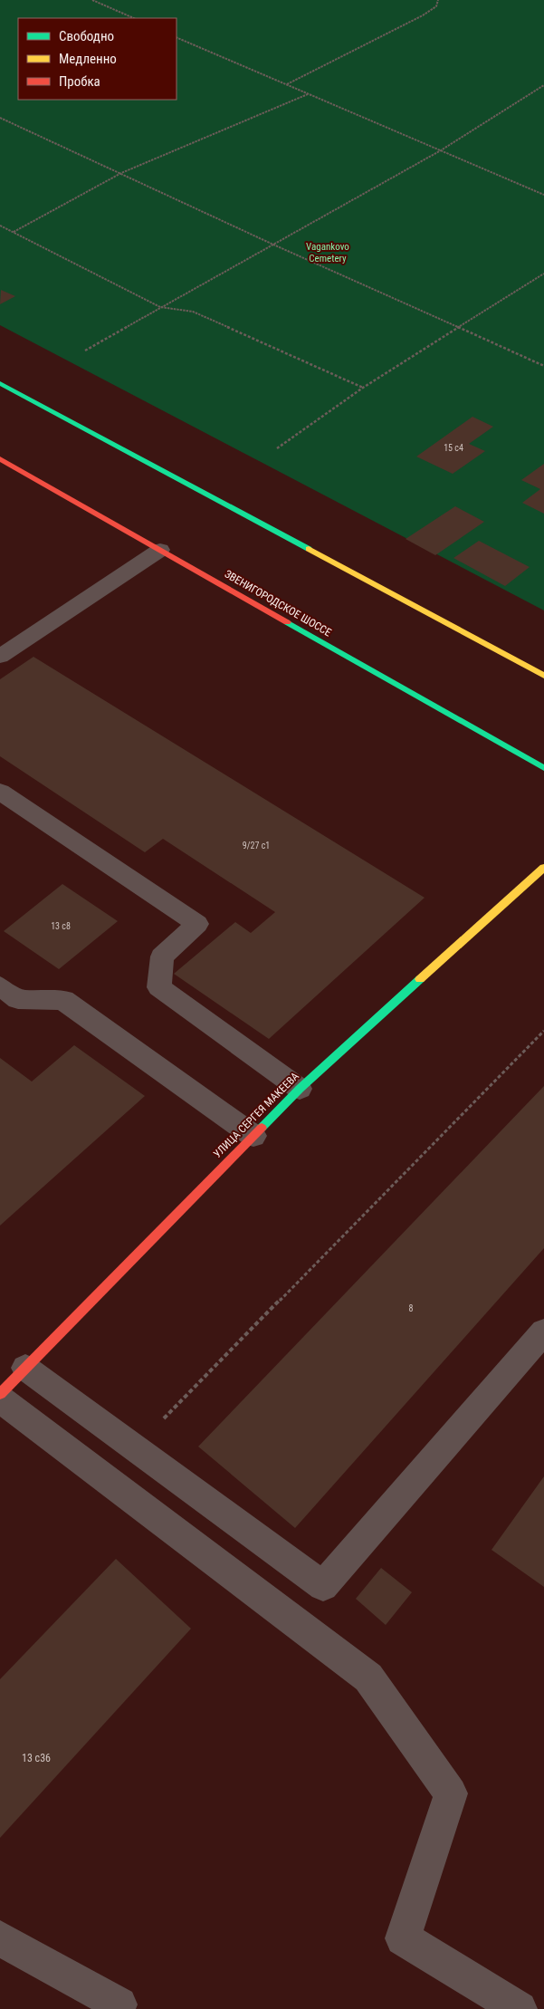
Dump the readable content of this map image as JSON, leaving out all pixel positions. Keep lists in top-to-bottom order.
{
  "streets": {
    "main road": ["ЗВЕНИГОРОДСКОЕ ШОССЕ", "УЛИЦА СЕРГЕЯ МАКЕЕВА"]
  },
  "parks": ["Vagankovo Cemetery"],
  "house_numbers": [
    "15 с4",
    "9/27 с1",
    "13 с8",
    "8",
    "13 с36"
  ],
  "legend": ["Свободно", "Медленно", "Пробка"]
}
